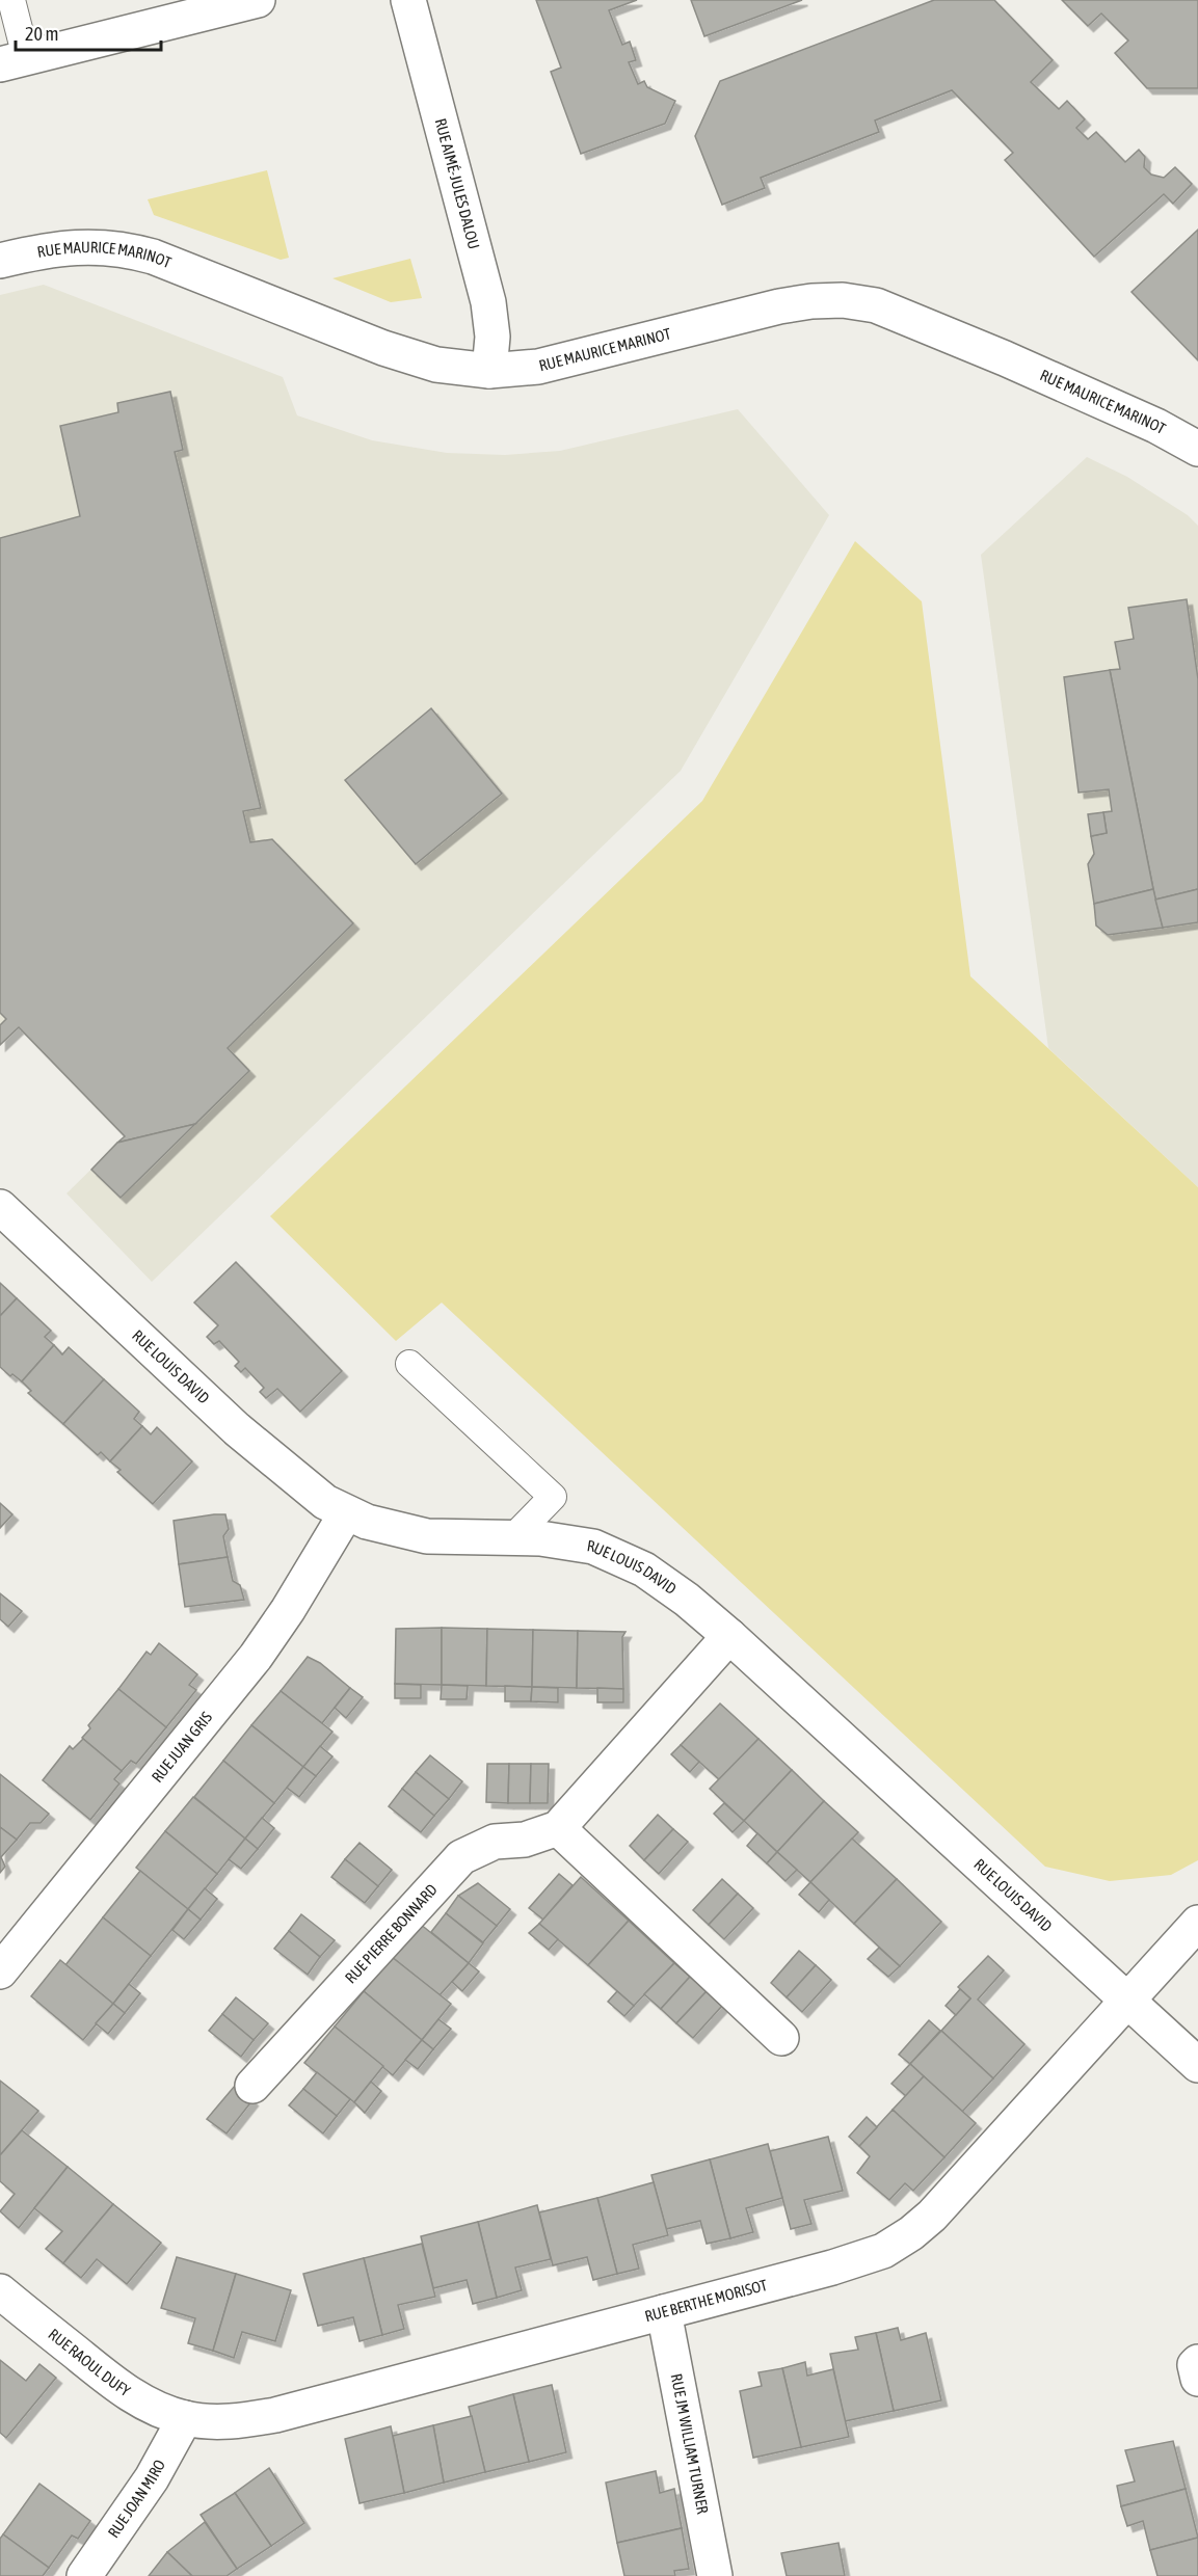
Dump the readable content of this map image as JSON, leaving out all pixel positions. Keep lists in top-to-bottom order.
{
  "streets": {
    "street": [
      "RUE AIMÉ-JULES DALOU",
      "RUE MAURICE MARINOT",
      "RUE LOUIS DAVID",
      "RUE JUAN GRIS",
      "RUE PIERRE BONNARD",
      "RUE BERTHE MORISOT",
      "RUE RAOUL DUFY",
      "RUE JM WILLIAM TURNER",
      "RUE JOAN MIRO"
    ]
  },
  "crossings": [
    ["RUE AIMÉ-JULES DALOU", "RUE MAURICE MARINOT"],
    ["RUE LOUIS DAVID", "RUE JUAN GRIS"],
    ["RUE LOUIS DAVID", "RUE PIERRE BONNARD"],
    ["RUE LOUIS DAVID", "RUE BERTHE MORISOT"],
    ["RUE BERTHE MORISOT", "RUE RAOUL DUFY"],
    ["RUE BERTHE MORISOT", "RUE JM WILLIAM TURNER"],
    ["RUE BERTHE MORISOT", "RUE JOAN MIRO"],
    ["RUE RAOUL DUFY", "RUE JOAN MIRO"]
  ],
  "scale_bar": "20 m"
}
